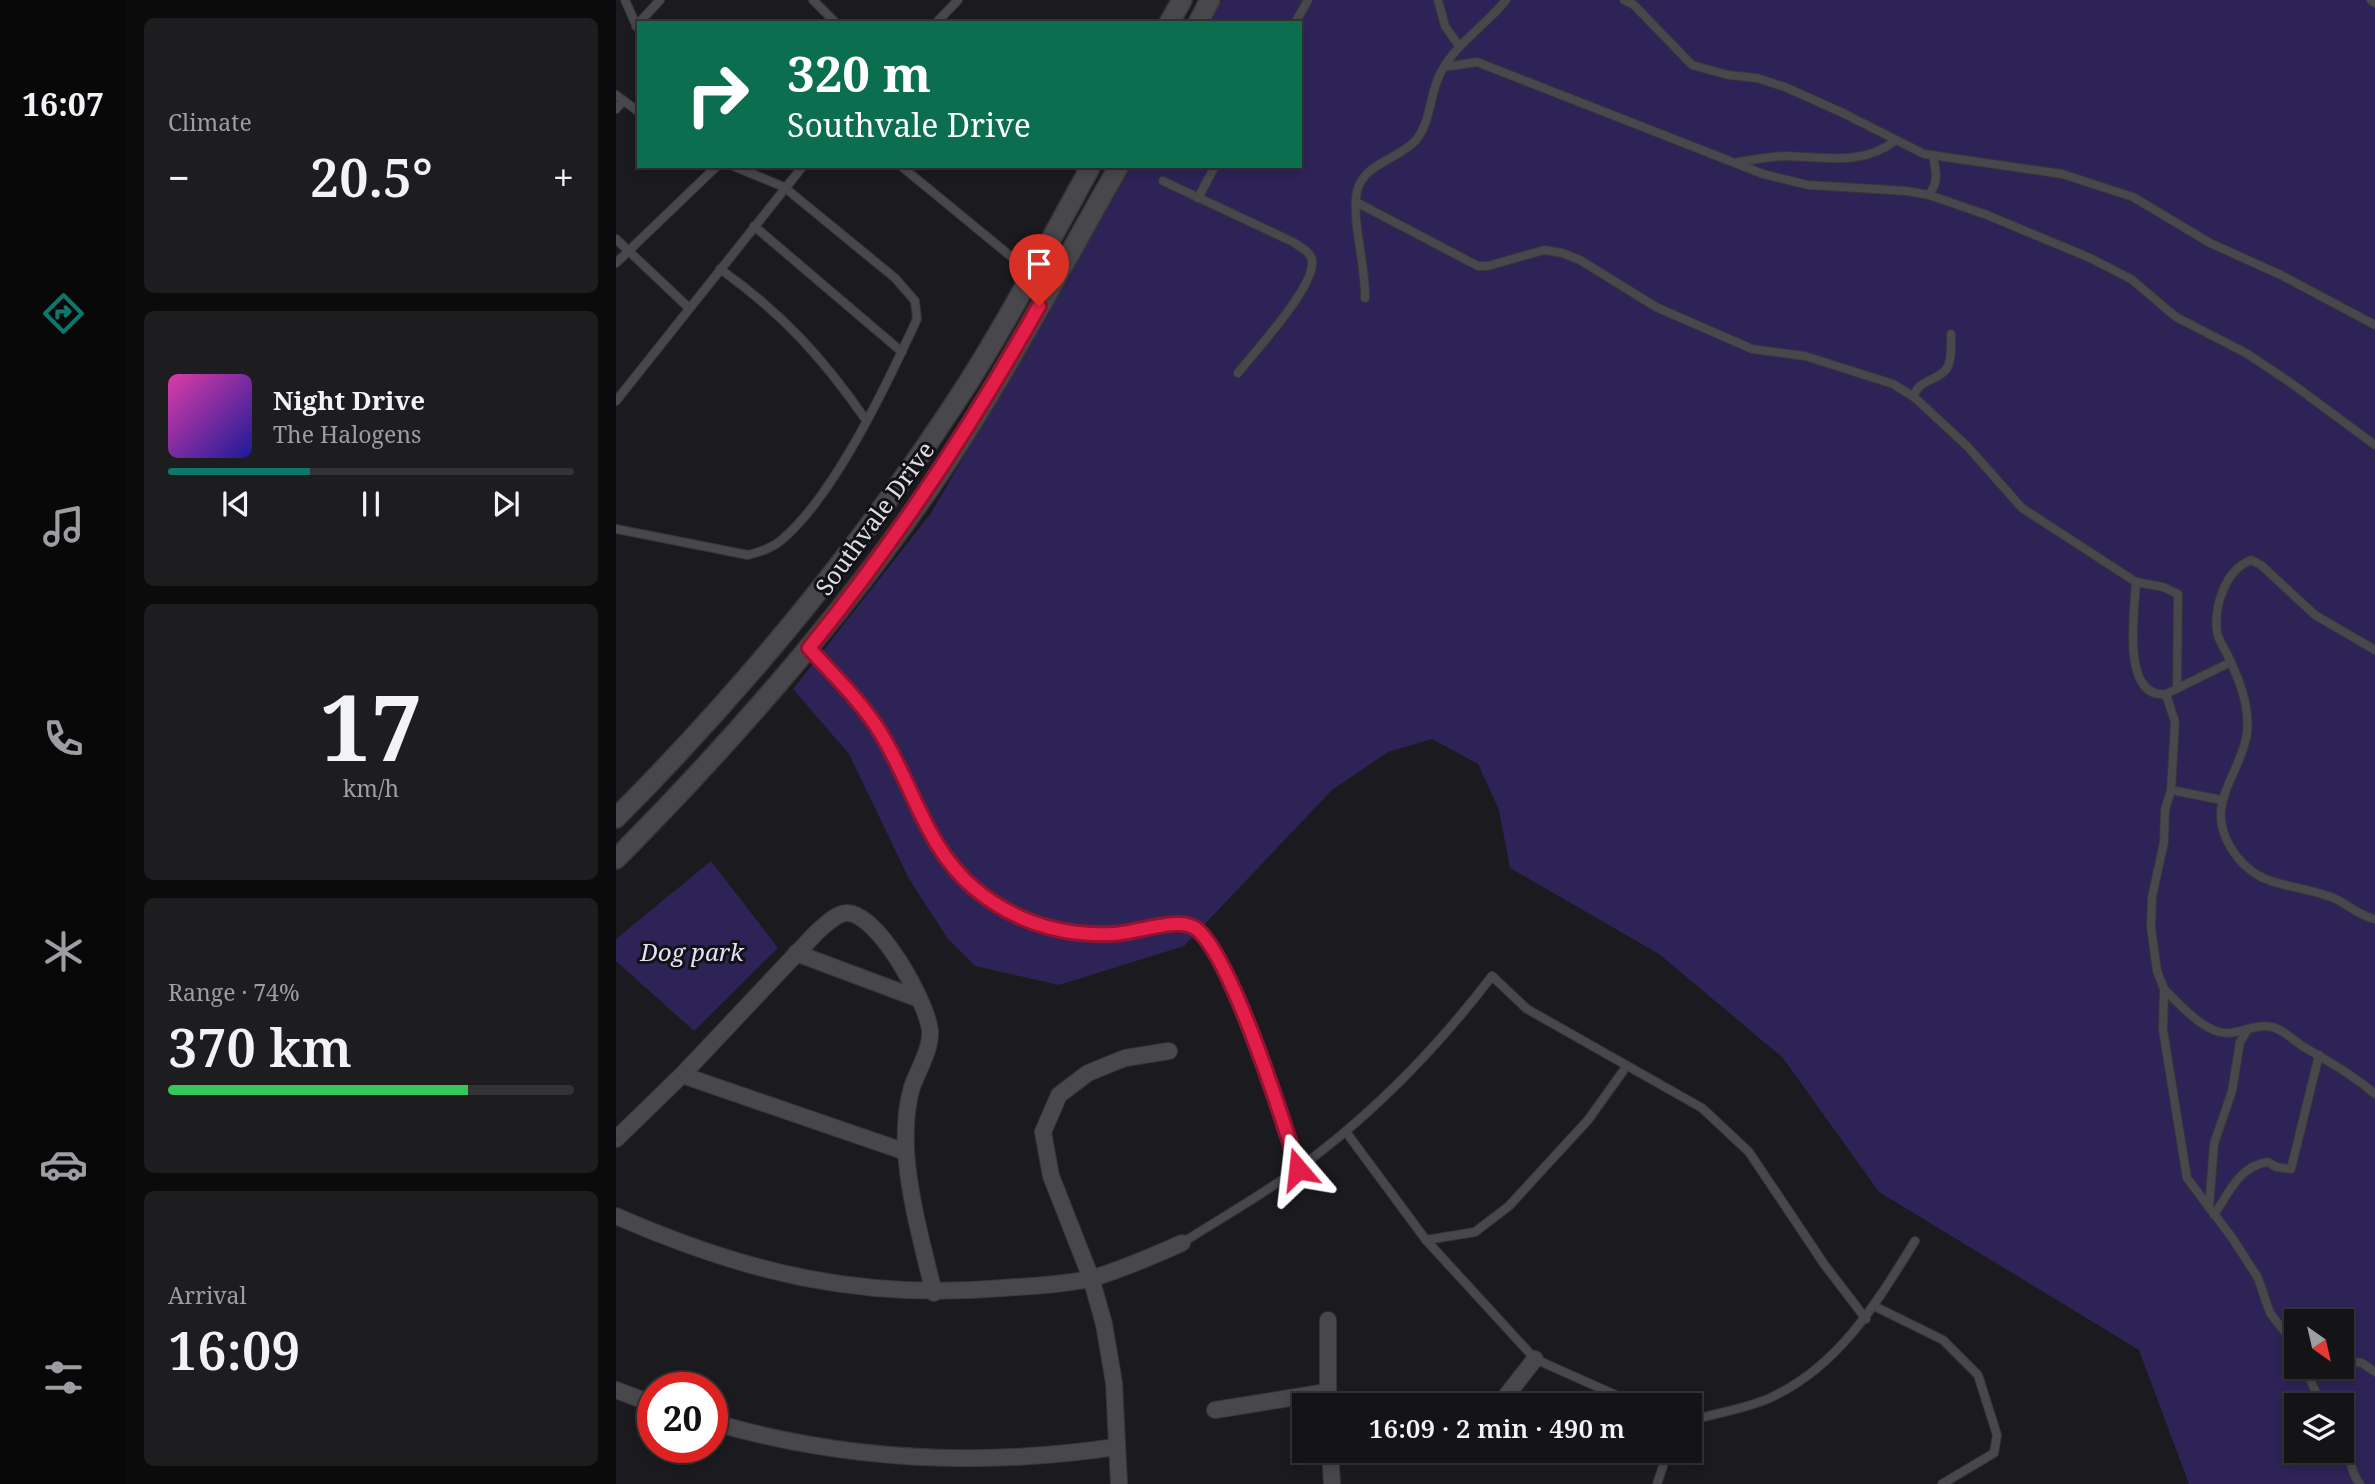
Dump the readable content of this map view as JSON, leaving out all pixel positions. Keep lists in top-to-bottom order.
{
  "streets": {
    "street": ["Southvale Drive"]
  },
  "parks": ["Dog park"],
  "north": "bottom right",
  "page": {
    "tabs": "16:07",
    "tile": [
      "Climate",
      ["17", "km/h"],
      ["Range · 74%", "370 km"],
      ["Arrival", "16:09"]
    ],
    "turn": ["320 m", "Southvale Drive"],
    "heat": ["−", "20.5°", "+"],
    "song": ["Night Drive", "The Halogens"],
    "limit": "20",
    "trip": "16:09 · 2 min · 490 m"
  }
}
